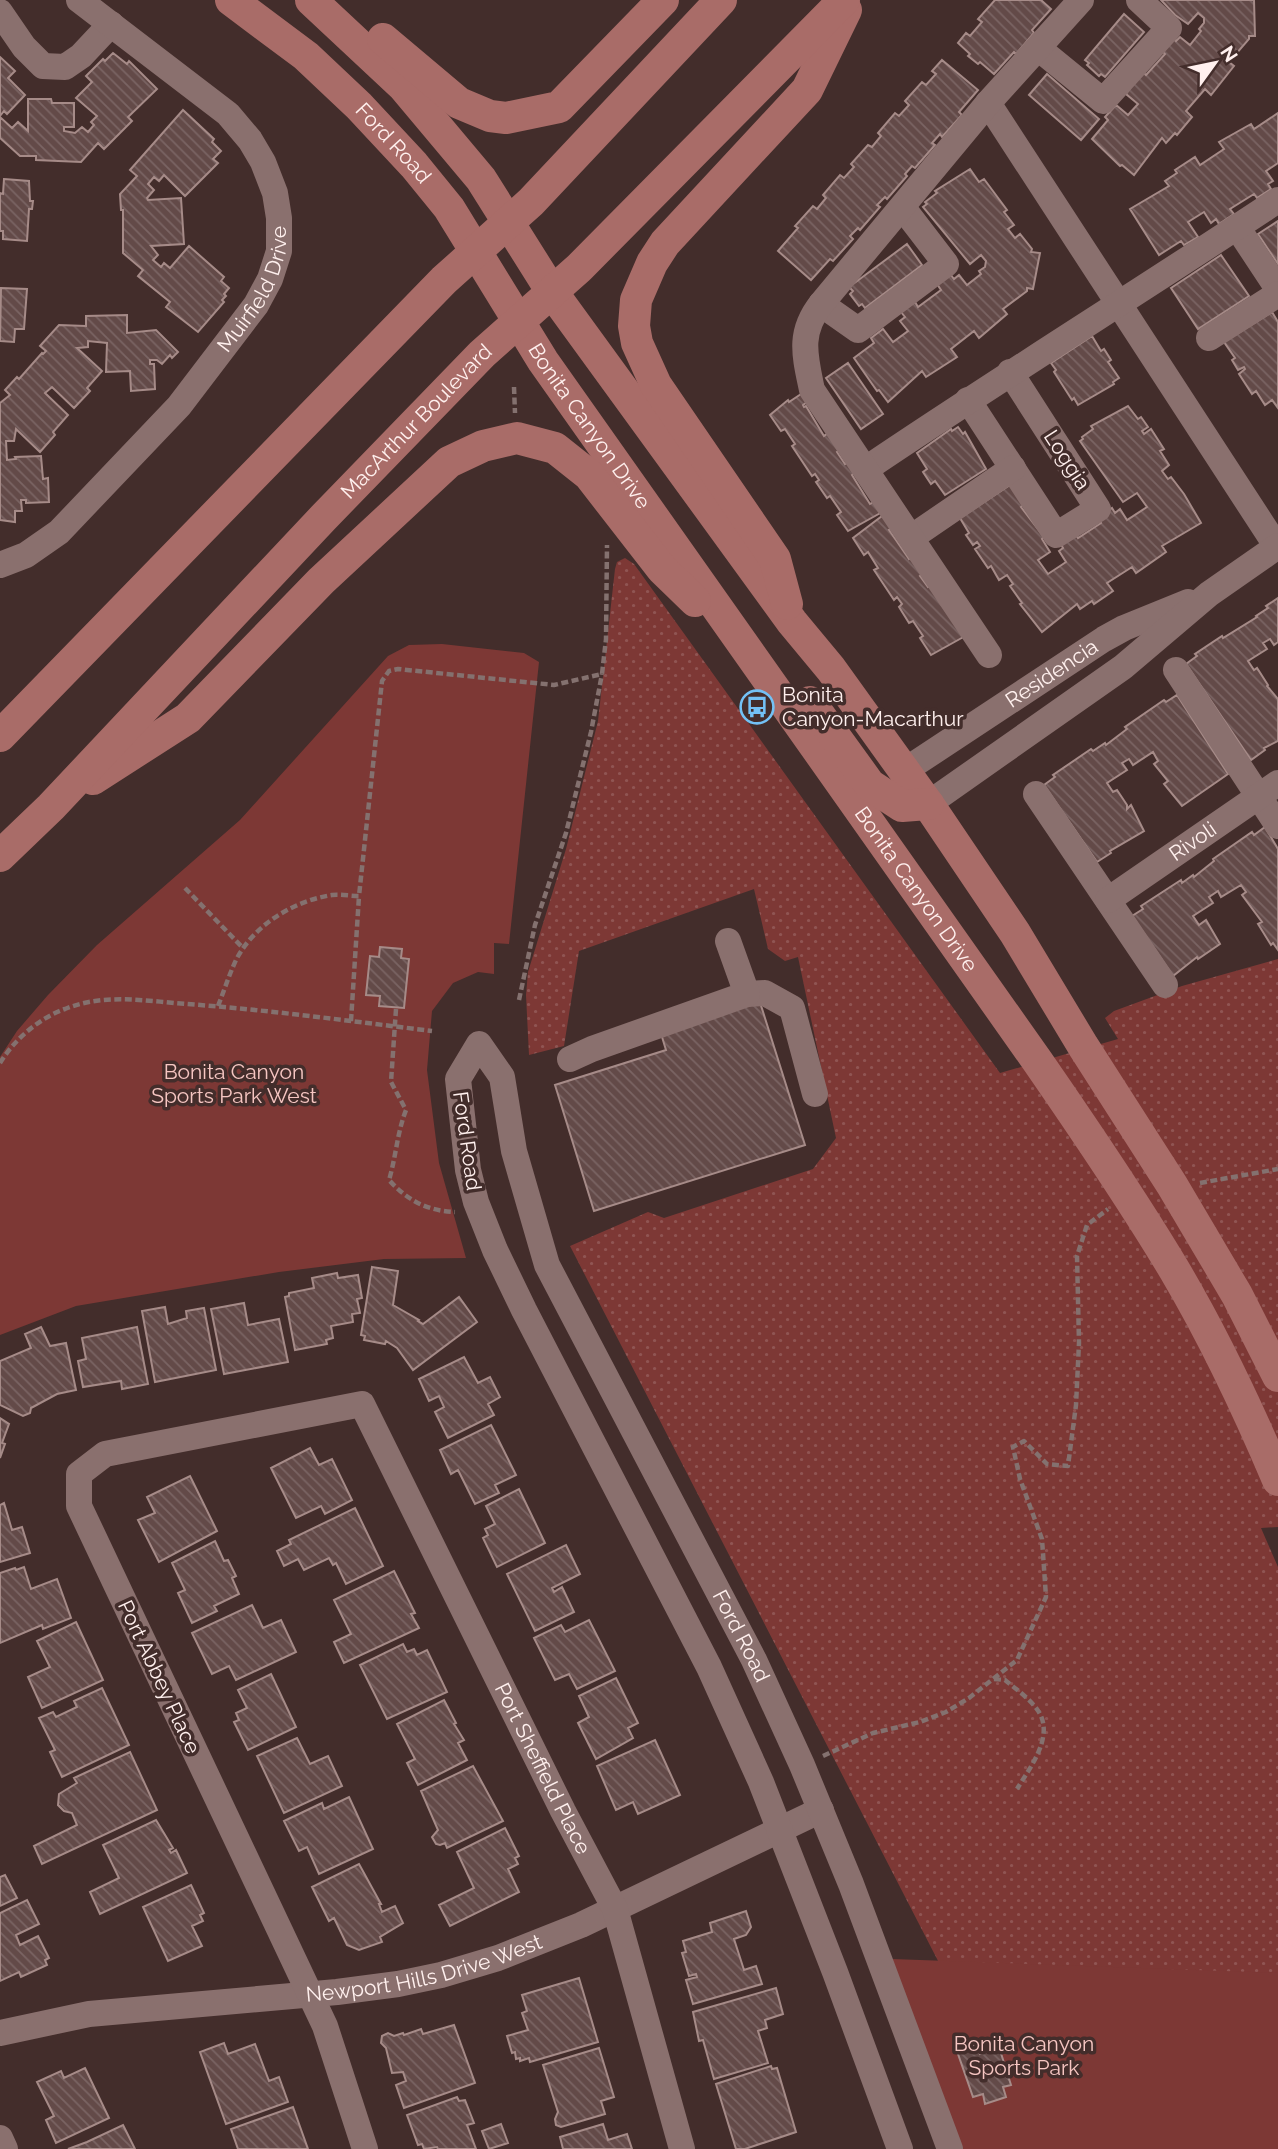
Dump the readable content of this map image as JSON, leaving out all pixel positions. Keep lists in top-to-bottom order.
{
  "streets": {
    "main road": ["Ford Road", "MacArthur Boulevard", "Bonita Canyon Drive"],
    "street": [
      "Muirfield Drive",
      "Loggia",
      "Residencia",
      "Rivoli",
      "Port Abbey Place",
      "Port Sheffield Place",
      "Newport Hills Drive West"
    ]
  },
  "crossings": [
    ["Ford Road", "MacArthur Boulevard"],
    ["Ford Road", "Bonita Canyon Drive"],
    ["Ford Road", "Newport Hills Drive West"],
    ["MacArthur Boulevard", "Bonita Canyon Drive"],
    ["Port Abbey Place", "Port Sheffield Place"],
    ["Port Abbey Place", "Newport Hills Drive West"],
    ["Port Sheffield Place", "Newport Hills Drive West"]
  ],
  "parks": ["Bonita Canyon Sports Park West", "Bonita Canyon Sports Park"],
  "places": {
    "bus stop": ["Bonita Canyon-Macarthur"]
  },
  "north": "top right"
}
